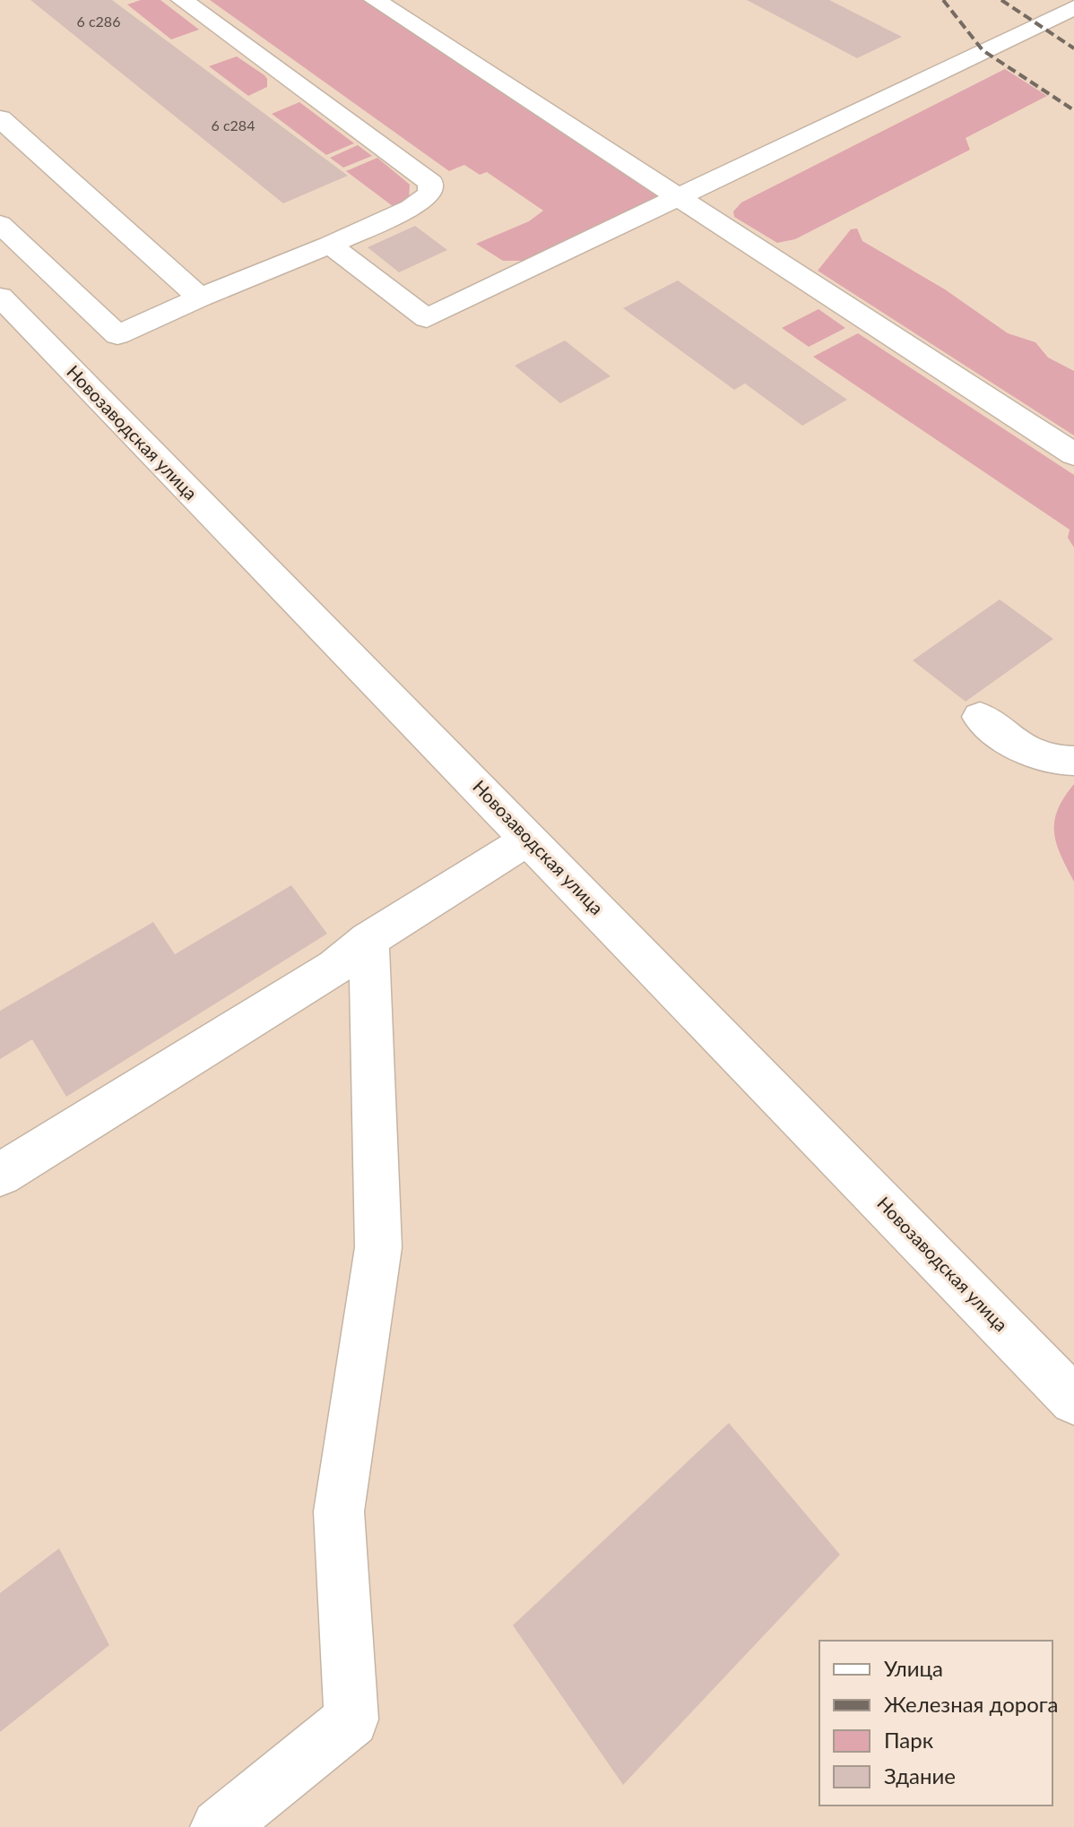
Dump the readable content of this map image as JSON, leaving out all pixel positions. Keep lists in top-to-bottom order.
{
  "streets": {
    "street": ["Новозаводская улица"]
  },
  "house_numbers": ["6 с286", "6 с284"],
  "legend": [
    "Улица",
    "Железная дорога",
    "Парк",
    "Здание"
  ]
}
